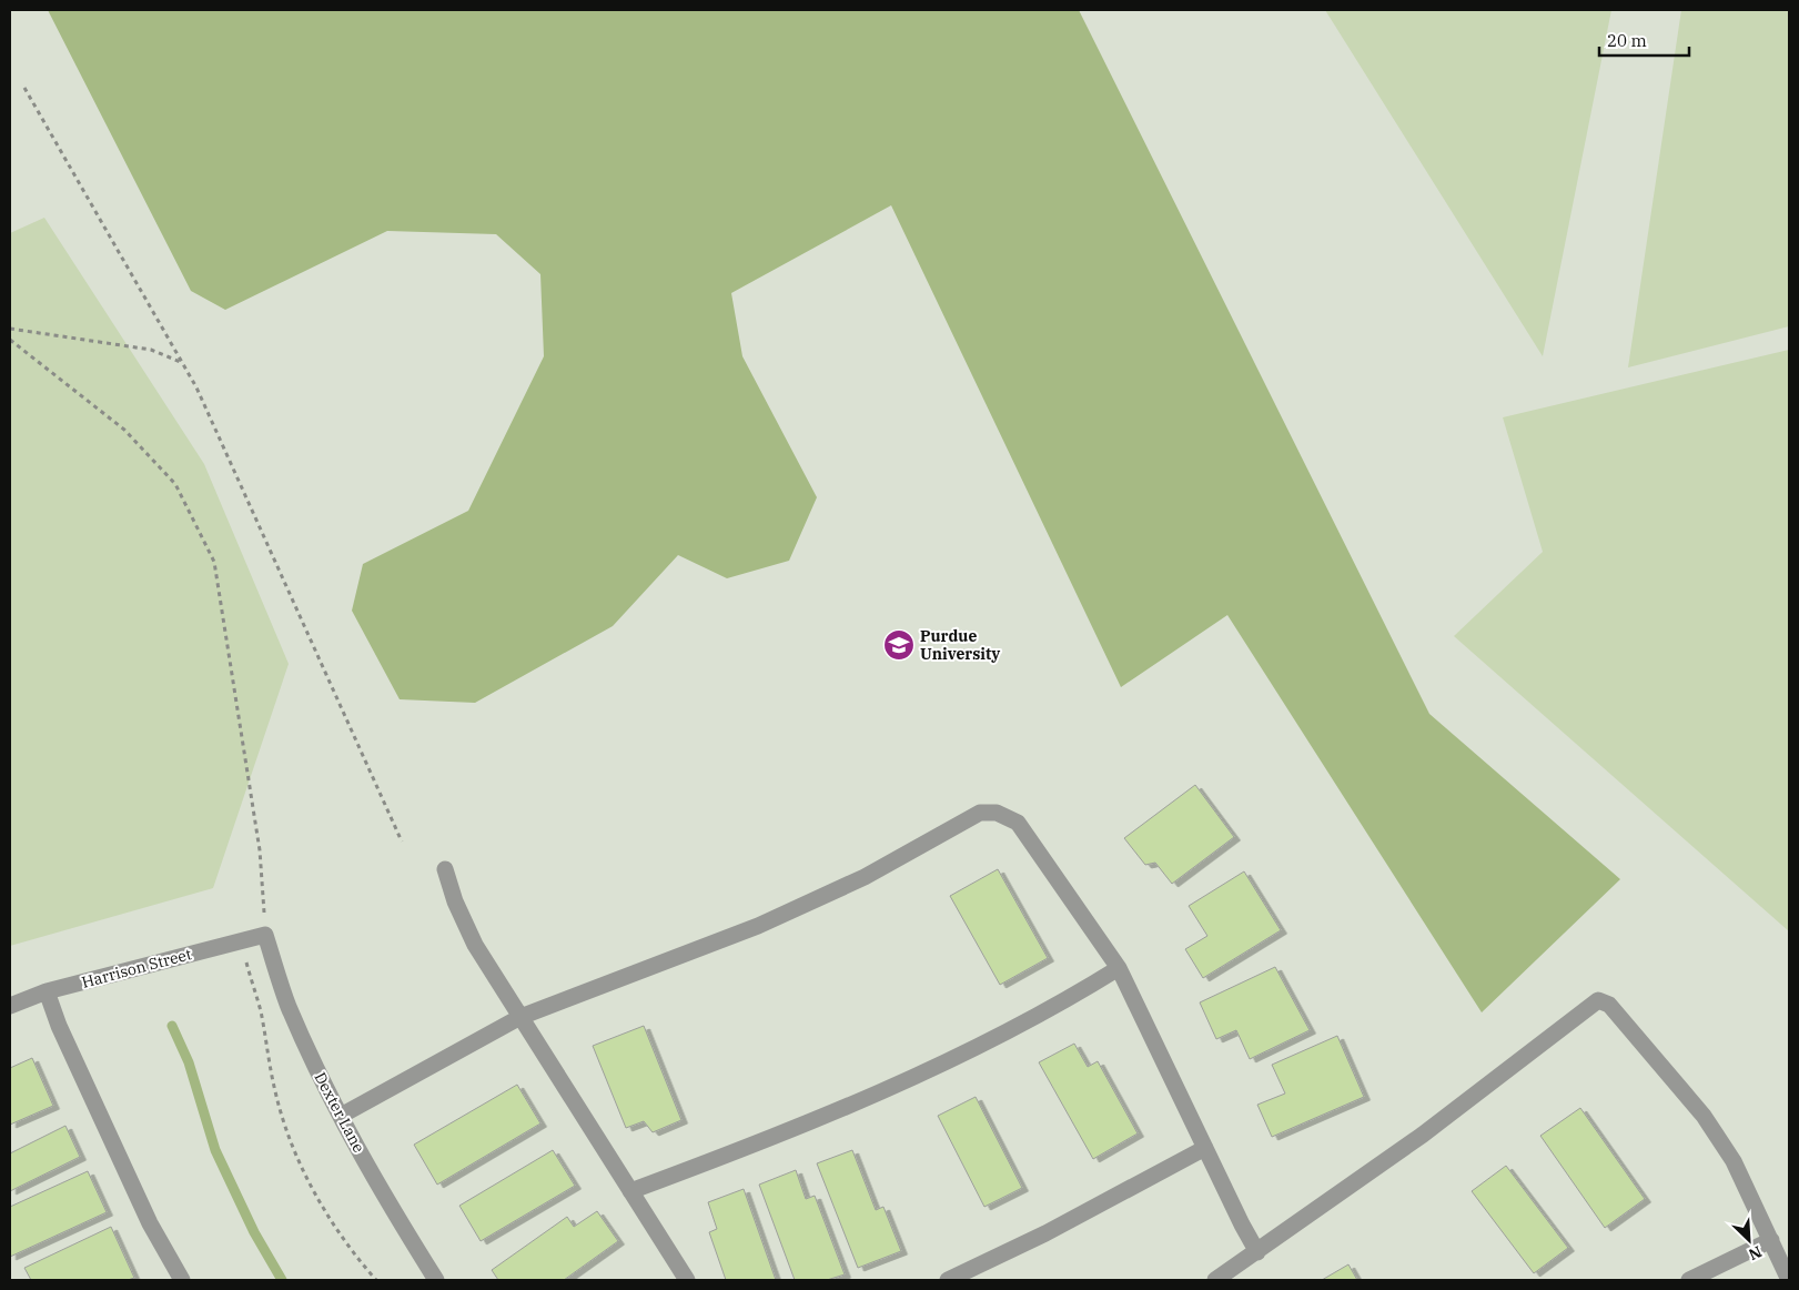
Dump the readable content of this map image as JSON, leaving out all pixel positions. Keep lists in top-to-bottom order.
{
  "streets": {
    "street": ["Harrison Street", "Dexter Lane"]
  },
  "crossings": [
    ["Harrison Street", "Dexter Lane"]
  ],
  "places": {
    "school or university": ["Purdue University"]
  },
  "scale_bar": "20 m",
  "north": "bottom right"
}
